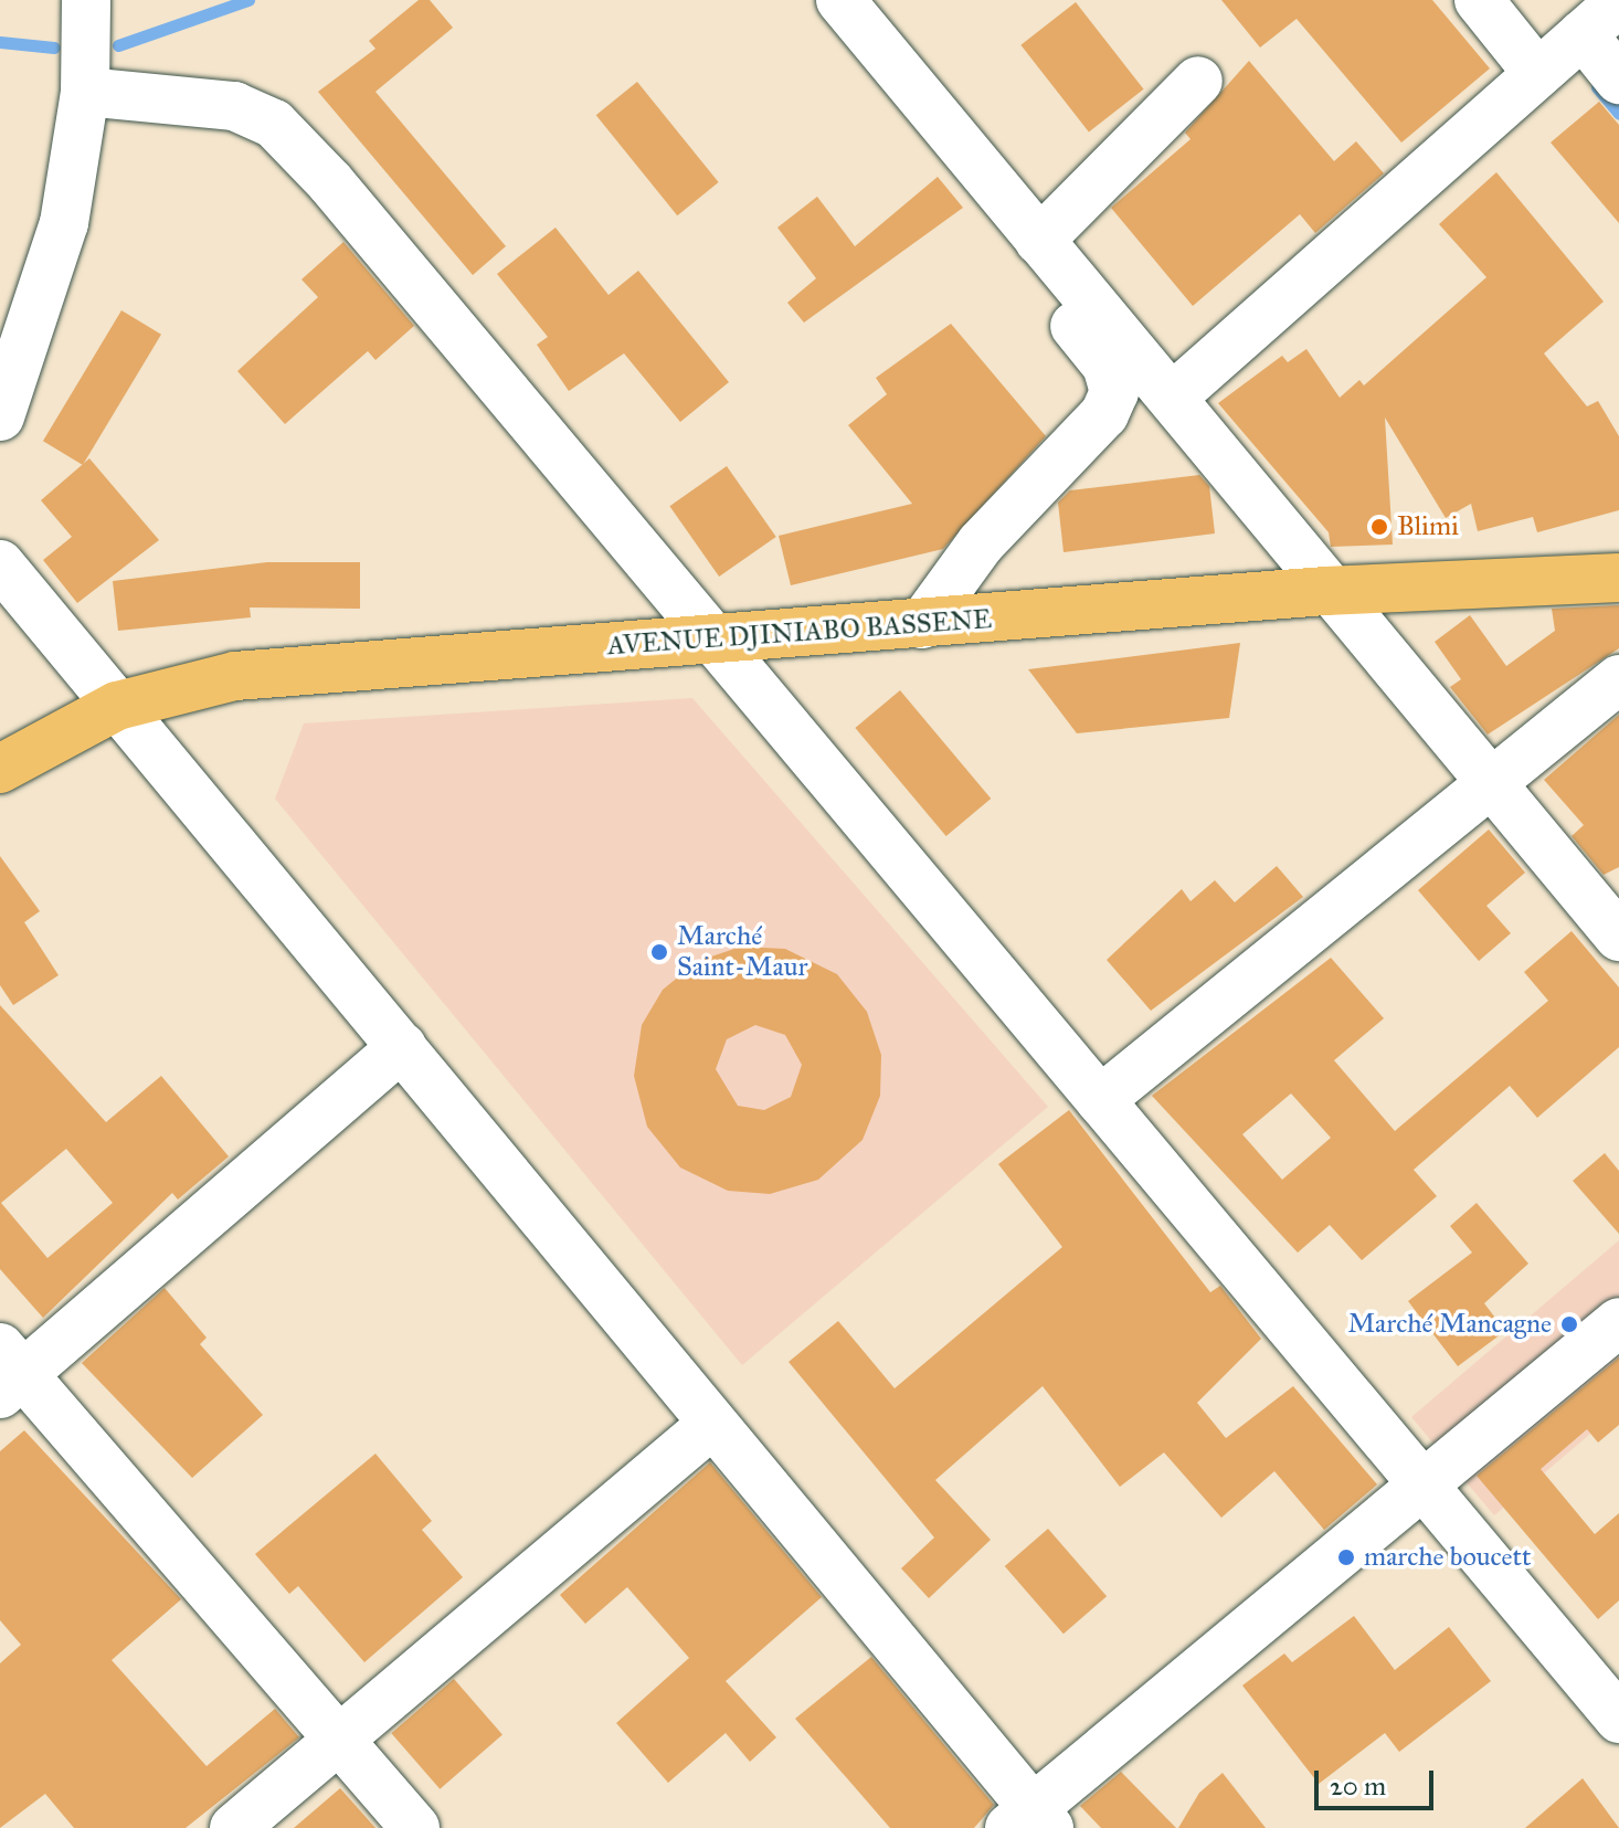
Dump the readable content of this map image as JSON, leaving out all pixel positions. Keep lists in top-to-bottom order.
{
  "streets": {
    "main road": ["AVENUE DJINIABO BASSENE"]
  },
  "places": [
    "Blimi",
    "Marché Saint-Maur",
    "Marché Mancagne",
    "marche boucett"
  ],
  "scale_bar": "20 m"
}
